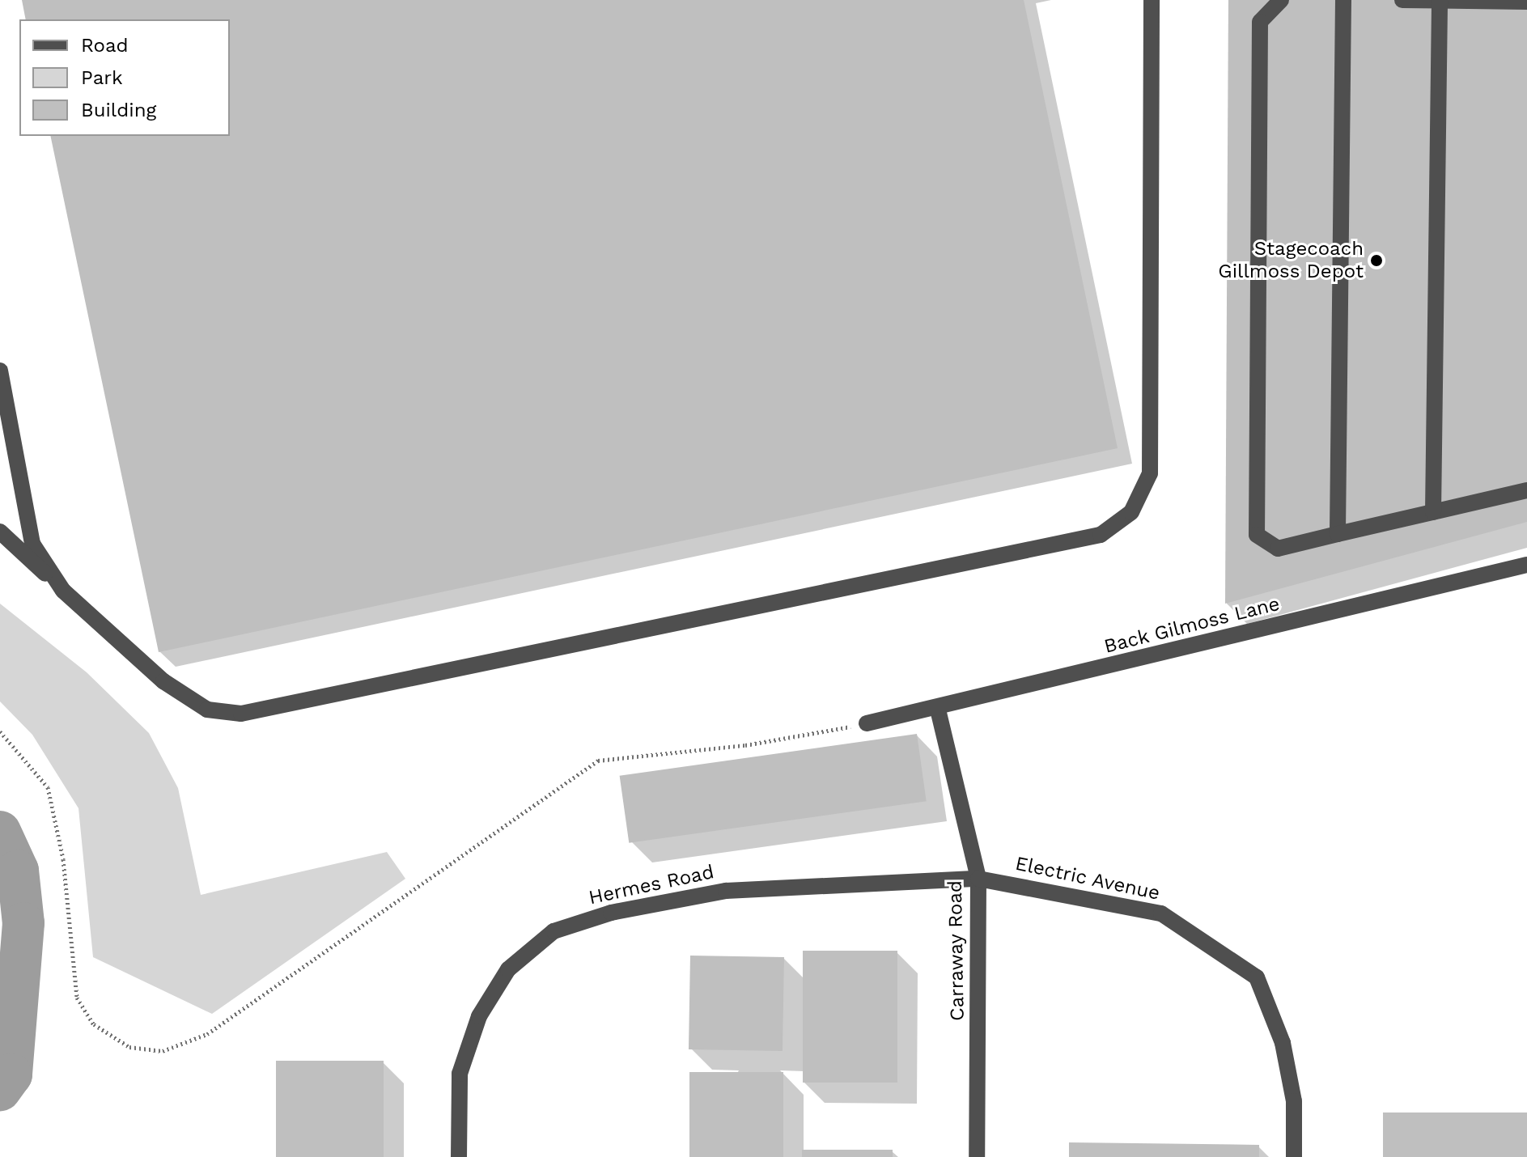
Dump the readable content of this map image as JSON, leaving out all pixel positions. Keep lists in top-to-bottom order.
{
  "streets": {
    "street": [
      "Back Gilmoss Lane",
      "Electric Avenue",
      "Hermes Road",
      "Carraway Road"
    ]
  },
  "crossings": [
    ["Back Gilmoss Lane", "Carraway Road"],
    ["Electric Avenue", "Hermes Road"],
    ["Electric Avenue", "Carraway Road"],
    ["Hermes Road", "Carraway Road"]
  ],
  "places": ["Stagecoach Gillmoss Depot"],
  "legend": ["Road", "Park", "Building"]
}
